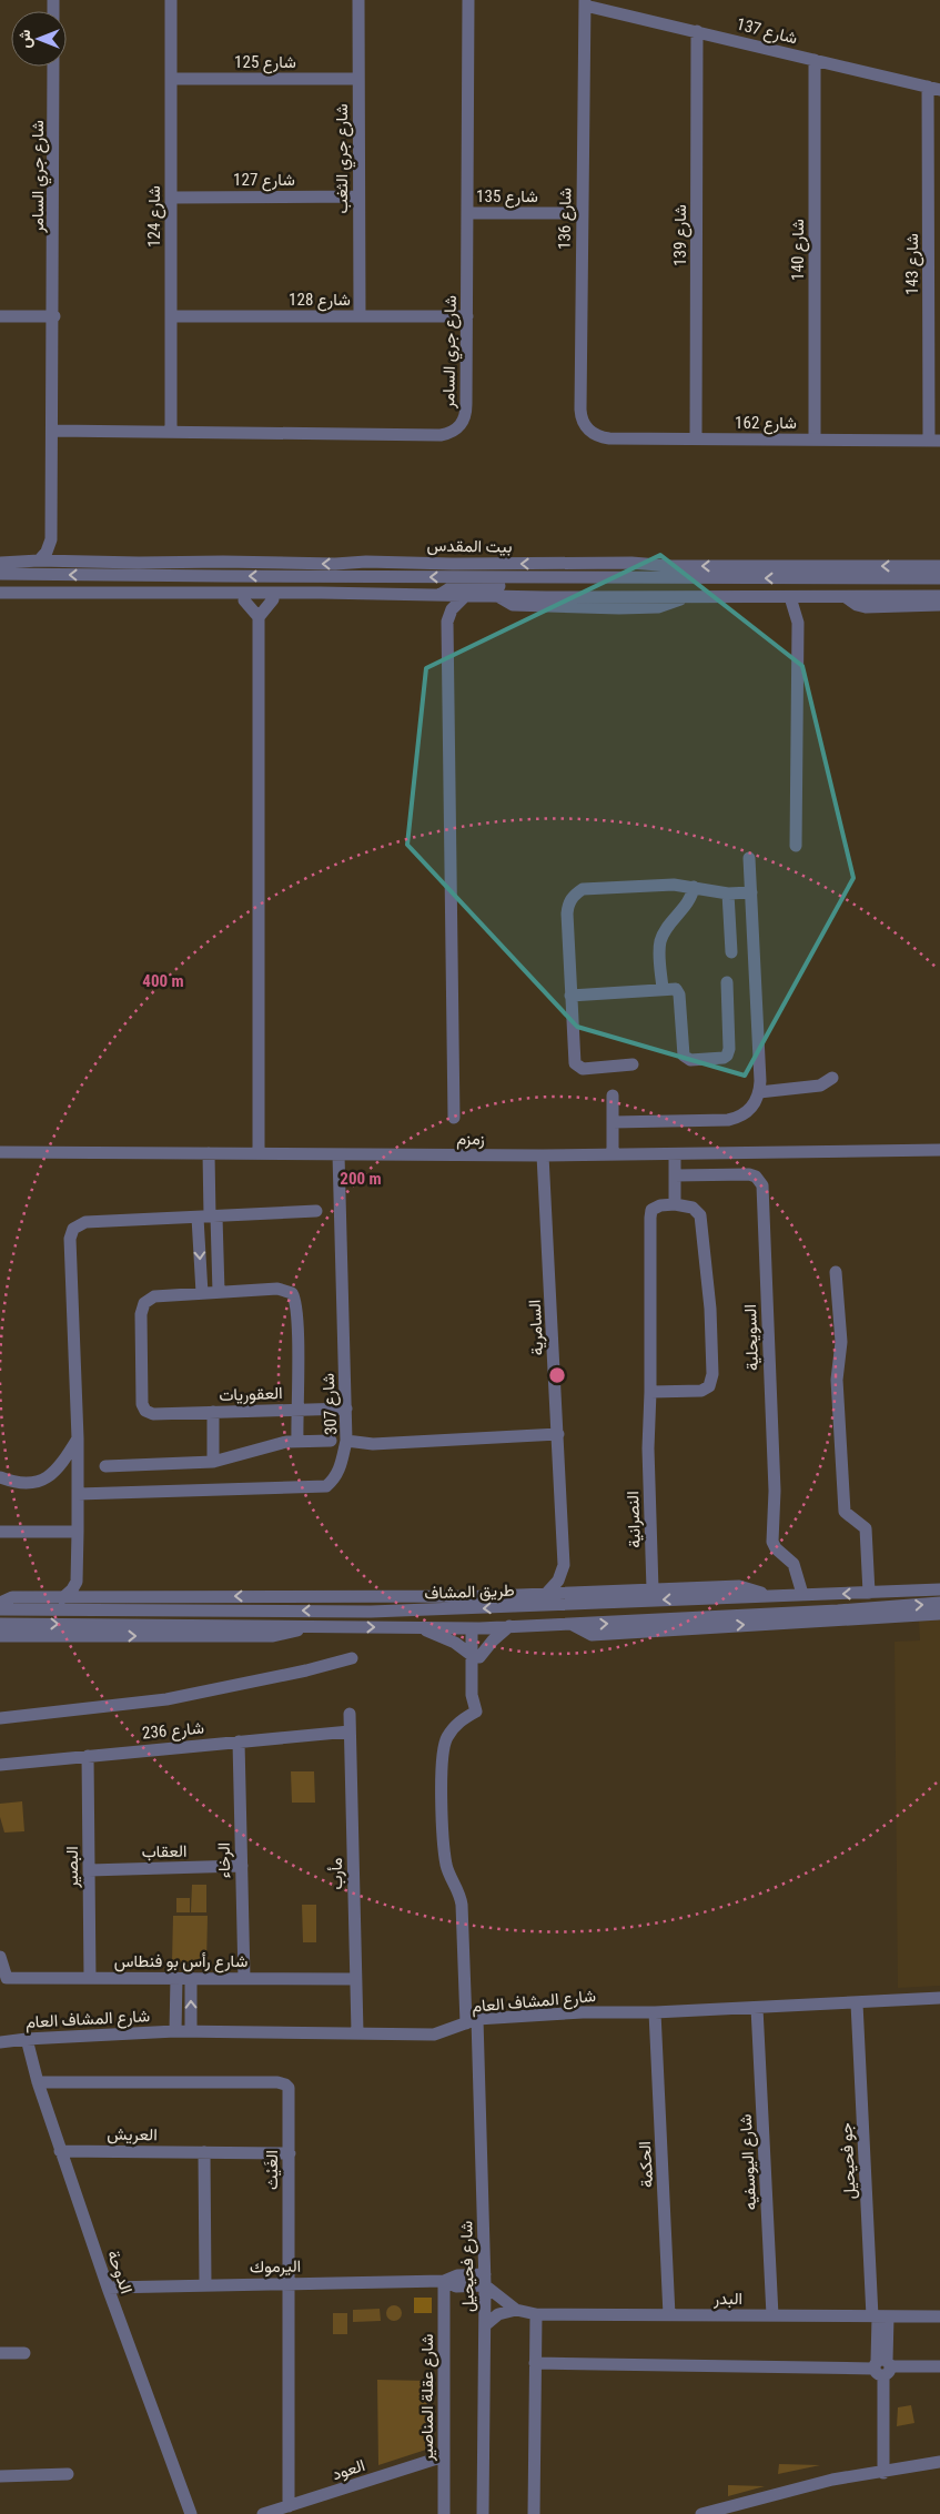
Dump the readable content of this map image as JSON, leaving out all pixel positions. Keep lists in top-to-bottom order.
{
  "streets": {
    "street": [
      "شارع 137",
      "شارع 125",
      "شارع جري الثغب",
      "شارع جري السامر",
      "شارع 127",
      "شارع 135",
      "شارع 124",
      "شارع 136",
      "شارع 139",
      "شارع 140",
      "شارع 143",
      "شارع 128",
      "شارع 162",
      "بيت المقدس",
      "زمزم",
      "السامرية",
      "السويحلية",
      "العقوريات",
      "شارع 307",
      "النصرانية",
      "طريق المشاف",
      "شارع 236",
      "العقاب",
      "الرخاء",
      "البصير",
      "مأرب",
      "شارع رأس بو فنطاس",
      "شارع المشاف العام",
      "العريش",
      "جو فحيحيل",
      "شارع اليوسفيه",
      "الحكمة",
      "الغَيْث",
      "اليرموك",
      "شارع فحيحيل",
      "الدوحة",
      "البدر",
      "شارع عقلة المناصير",
      "العود"
    ]
  },
  "crossings": [
    ["شارع 137", "شارع 136"],
    ["شارع 137", "شارع 139"],
    ["شارع 137", "شارع 140"],
    ["شارع 137", "شارع 143"],
    ["شارع 125", "شارع جري الثغب"],
    ["شارع 125", "شارع 124"],
    ["شارع جري الثغب", "شارع 127"],
    ["شارع جري الثغب", "شارع 128"],
    ["شارع جري السامر", "شارع 135"],
    ["شارع جري السامر", "شارع 124"],
    ["شارع جري السامر", "شارع 128"],
    ["شارع 127", "شارع 124"],
    ["شارع 135", "شارع 136"],
    ["شارع 124", "شارع 128"],
    ["شارع 136", "شارع 162"],
    ["شارع 139", "شارع 162"],
    ["شارع 140", "شارع 162"],
    ["شارع 143", "شارع 162"],
    ["زمزم", "السامرية"],
    ["زمزم", "شارع 307"],
    ["السامرية", "شارع 307"],
    ["السويحلية", "طريق المشاف"],
    ["العقوريات", "شارع 307"],
    ["شارع 236", "الرخاء"],
    ["شارع 236", "البصير"],
    ["شارع 236", "مأرب"],
    ["العقاب", "الرخاء"],
    ["العقاب", "البصير"],
    ["الرخاء", "شارع رأس بو فنطاس"],
    ["البصير", "شارع رأس بو فنطاس"],
    ["مأرب", "شارع رأس بو فنطاس"],
    ["مأرب", "شارع المشاف العام"],
    ["شارع المشاف العام", "جو فحيحيل"],
    ["شارع المشاف العام", "شارع اليوسفيه"],
    ["شارع المشاف العام", "الحكمة"],
    ["شارع المشاف العام", "شارع فحيحيل"],
    ["شارع المشاف العام", "الدوحة"],
    ["العريش", "الغَيْث"],
    ["العريش", "الدوحة"],
    ["جو فحيحيل", "البدر"],
    ["شارع اليوسفيه", "البدر"],
    ["الحكمة", "البدر"],
    ["الغَيْث", "اليرموك"],
    ["الغَيْث", "الدوحة"],
    ["الغَيْث", "العود"],
    ["اليرموك", "شارع فحيحيل"],
    ["اليرموك", "الدوحة"],
    ["اليرموك", "البدر"],
    ["اليرموك", "شارع عقلة المناصير"],
    ["شارع فحيحيل", "البدر"],
    ["شارع عقلة المناصير", "العود"]
  ],
  "north": "left",
  "rings": ["400 m", "200 m"]
}
